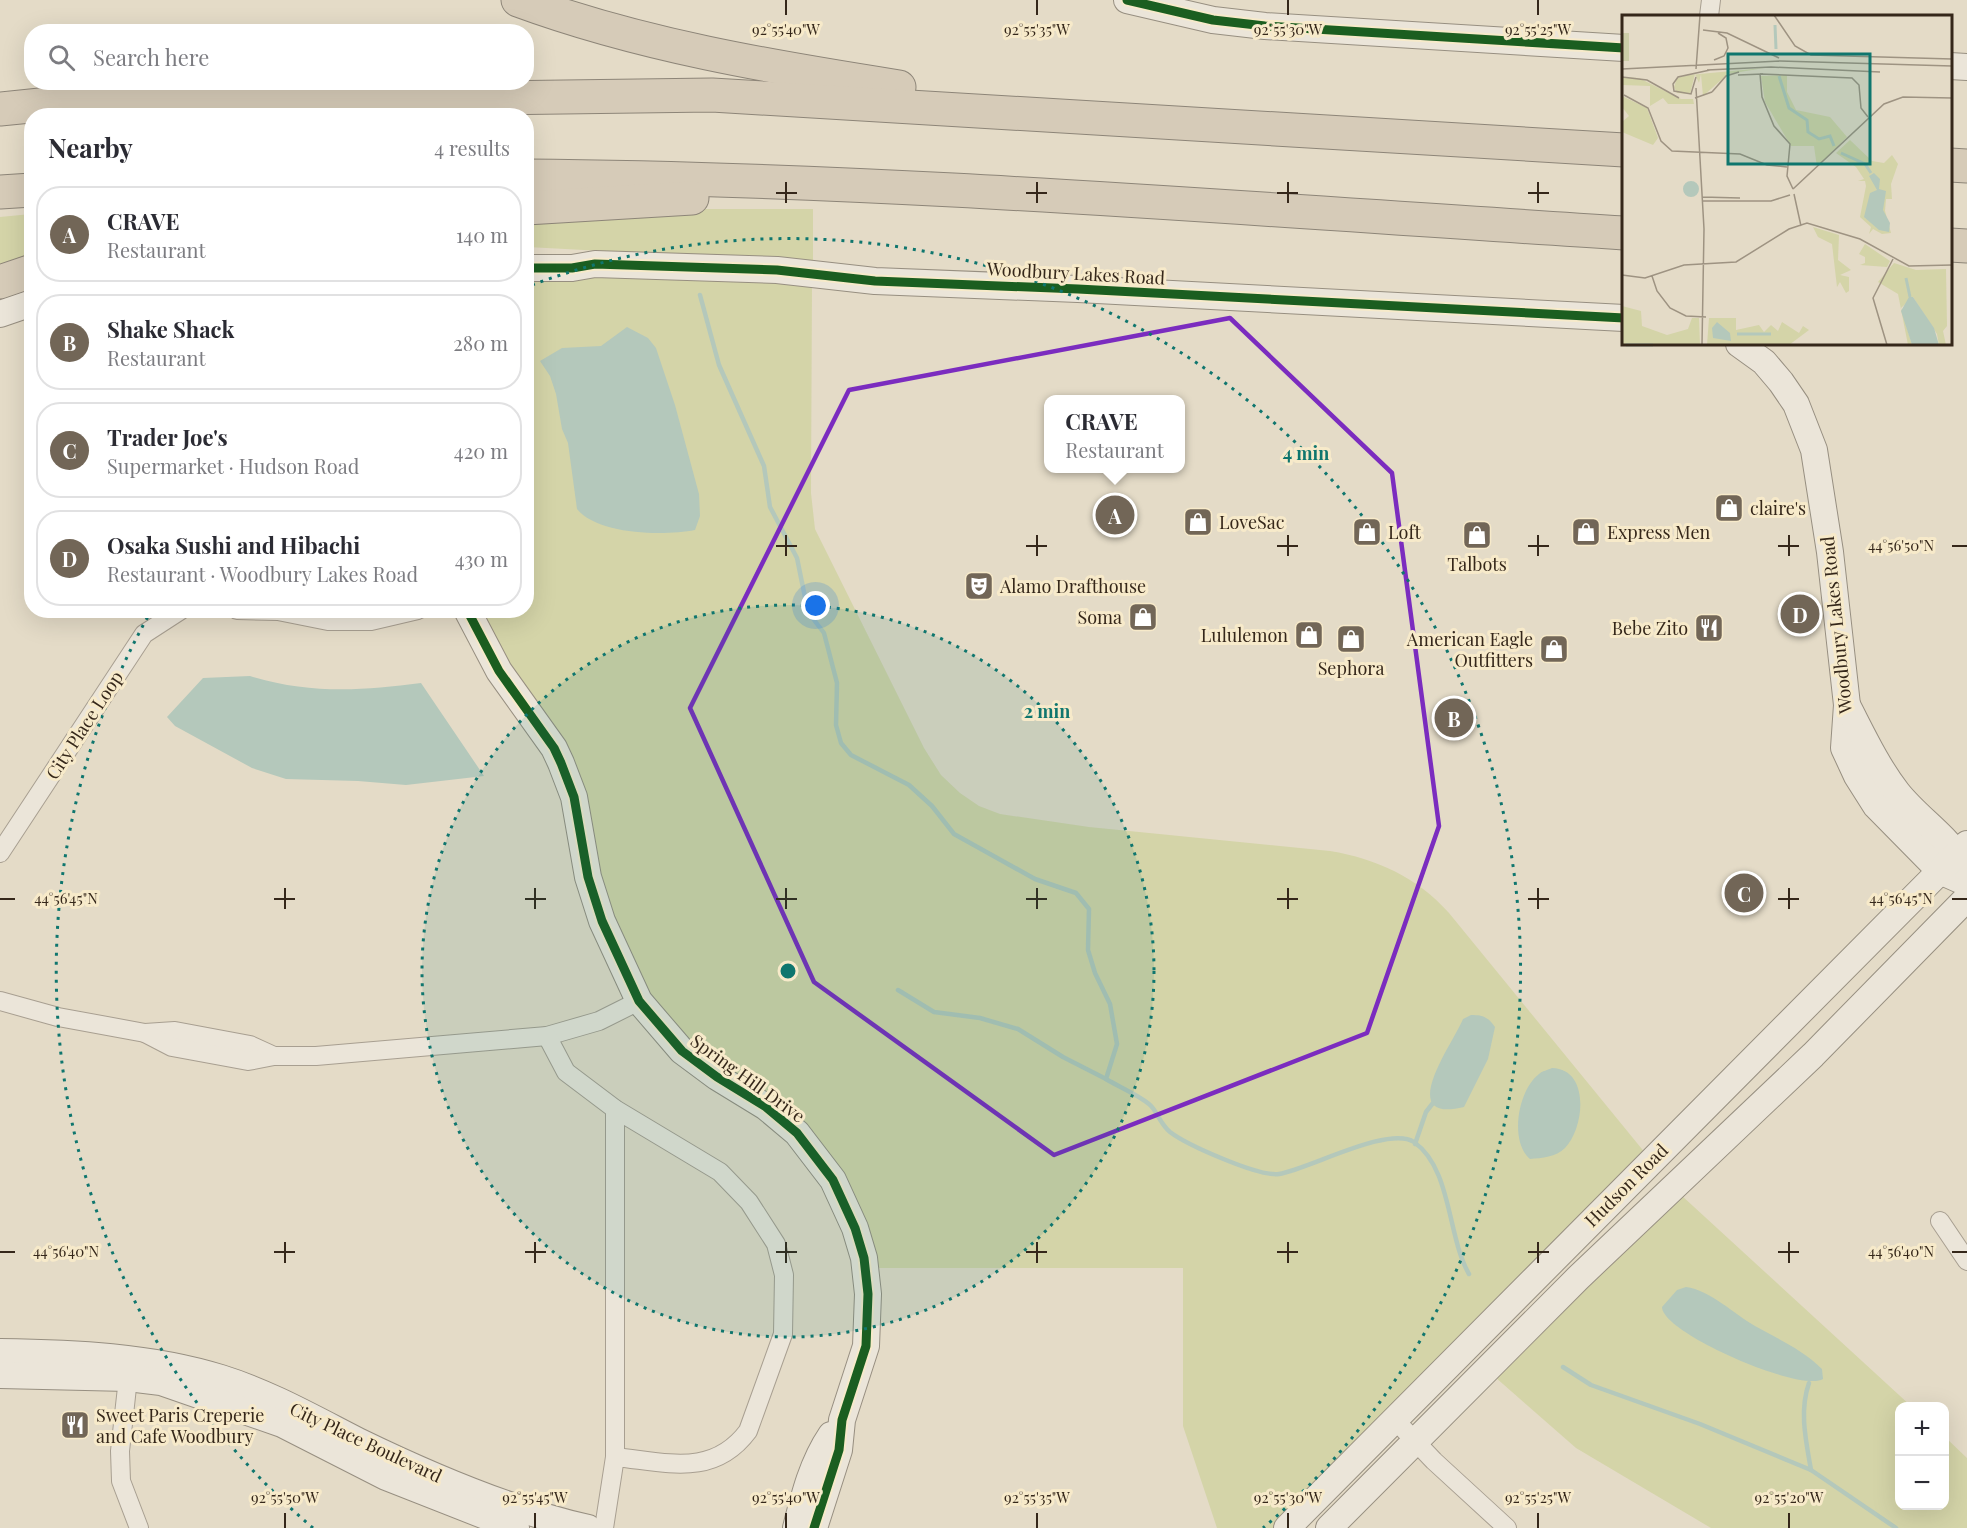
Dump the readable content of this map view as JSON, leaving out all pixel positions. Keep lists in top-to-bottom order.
{
  "streets": {
    "street": [
      "Woodbury Lakes Road",
      "City Place Loop",
      "Spring Hill Drive",
      "Hudson Road",
      "City Place Boulevard"
    ]
  },
  "crossings": [
    ["Woodbury Lakes Road", "Hudson Road"]
  ],
  "places": {
    "shop": [
      "claire's",
      "LoveSac",
      "Loft",
      "Express Men",
      "Talbots",
      "Soma",
      "Lululemon",
      "Sephora",
      "American Eagle Outfitters"
    ],
    "theatre": ["Alamo Drafthouse"],
    "restaurant": ["Bebe Zito", "Sweet Paris Creperie and Cafe Woodbury"]
  },
  "page": {
    "search": "Search here",
    "heading": ["Nearby", "4 results"],
    "list": [
      {
        "mark": "A",
        "name": "CRAVE",
        "note": "Restaurant",
        "value": "140 m"
      },
      {
        "mark": "B",
        "name": "Shake Shack",
        "note": "Restaurant",
        "value": "280 m"
      },
      {
        "mark": "C",
        "name": "Trader Joe's",
        "note": "Supermarket · Hudson Road",
        "value": "420 m"
      },
      {
        "mark": "D",
        "name": "Osaka Sushi and Hibachi",
        "note": "Restaurant · Woodbury Lakes Road",
        "value": "430 m"
      }
    ],
    "popup": ["CRAVE", "Restaurant"],
    "pins": [
      "A",
      "D",
      "B",
      "C"
    ],
    "map_buttons": ["+", "−"]
  },
  "coordinates": [
    "92°55'40\"W",
    "92°55'35\"W",
    "92°55'30\"W",
    "92°55'25\"W",
    "44°56'50\"N",
    "44°56'45\"N",
    "44°56'40\"N",
    "92°55'50\"W",
    "92°55'45\"W",
    "92°55'20\"W"
  ],
  "rings": ["4 min", "2 min"]
}
